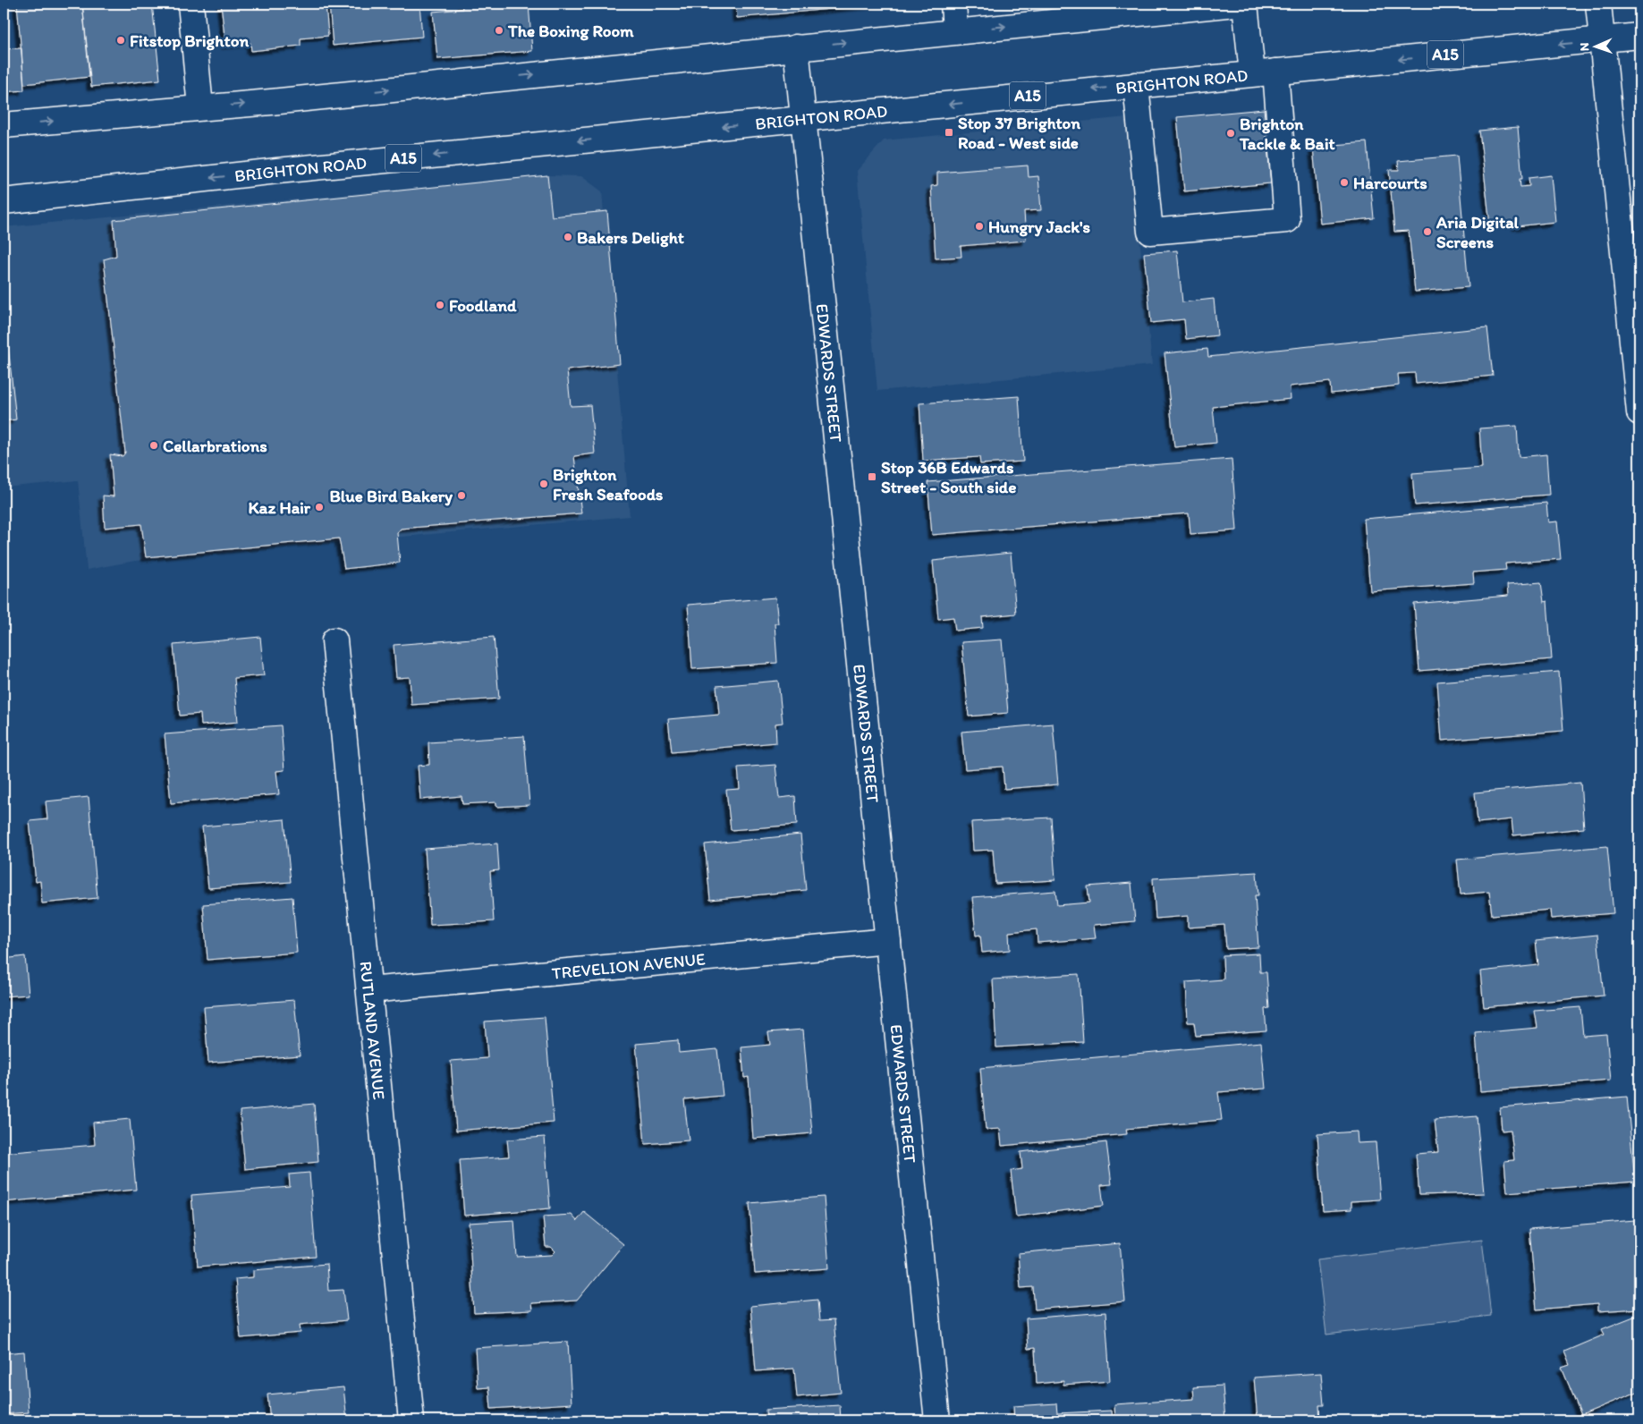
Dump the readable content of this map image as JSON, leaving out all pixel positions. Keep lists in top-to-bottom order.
{
  "streets": {
    "street": [
      "A15",
      "BRIGHTON ROAD",
      "EDWARDS STREET",
      "TREVELION AVENUE",
      "RUTLAND AVENUE"
    ]
  },
  "crossings": [
    ["BRIGHTON ROAD", "EDWARDS STREET"],
    ["EDWARDS STREET", "TREVELION AVENUE"],
    ["TREVELION AVENUE", "RUTLAND AVENUE"]
  ],
  "places": {
    "other": [
      "The Boxing Room",
      "Fitstop Brighton",
      "Brighton Tackle & Bait",
      "Harcourts",
      "Hungry Jack's",
      "Aria Digital Screens",
      "Bakers Delight",
      "Foodland",
      "Cellarbrations",
      "Brighton Fresh Seafoods",
      "Blue Bird Bakery",
      "Kaz Hair"
    ],
    "transit": ["Stop 37 Brighton Road - West side", "Stop 36B Edwards Street - South side"]
  },
  "north": "left"
}
